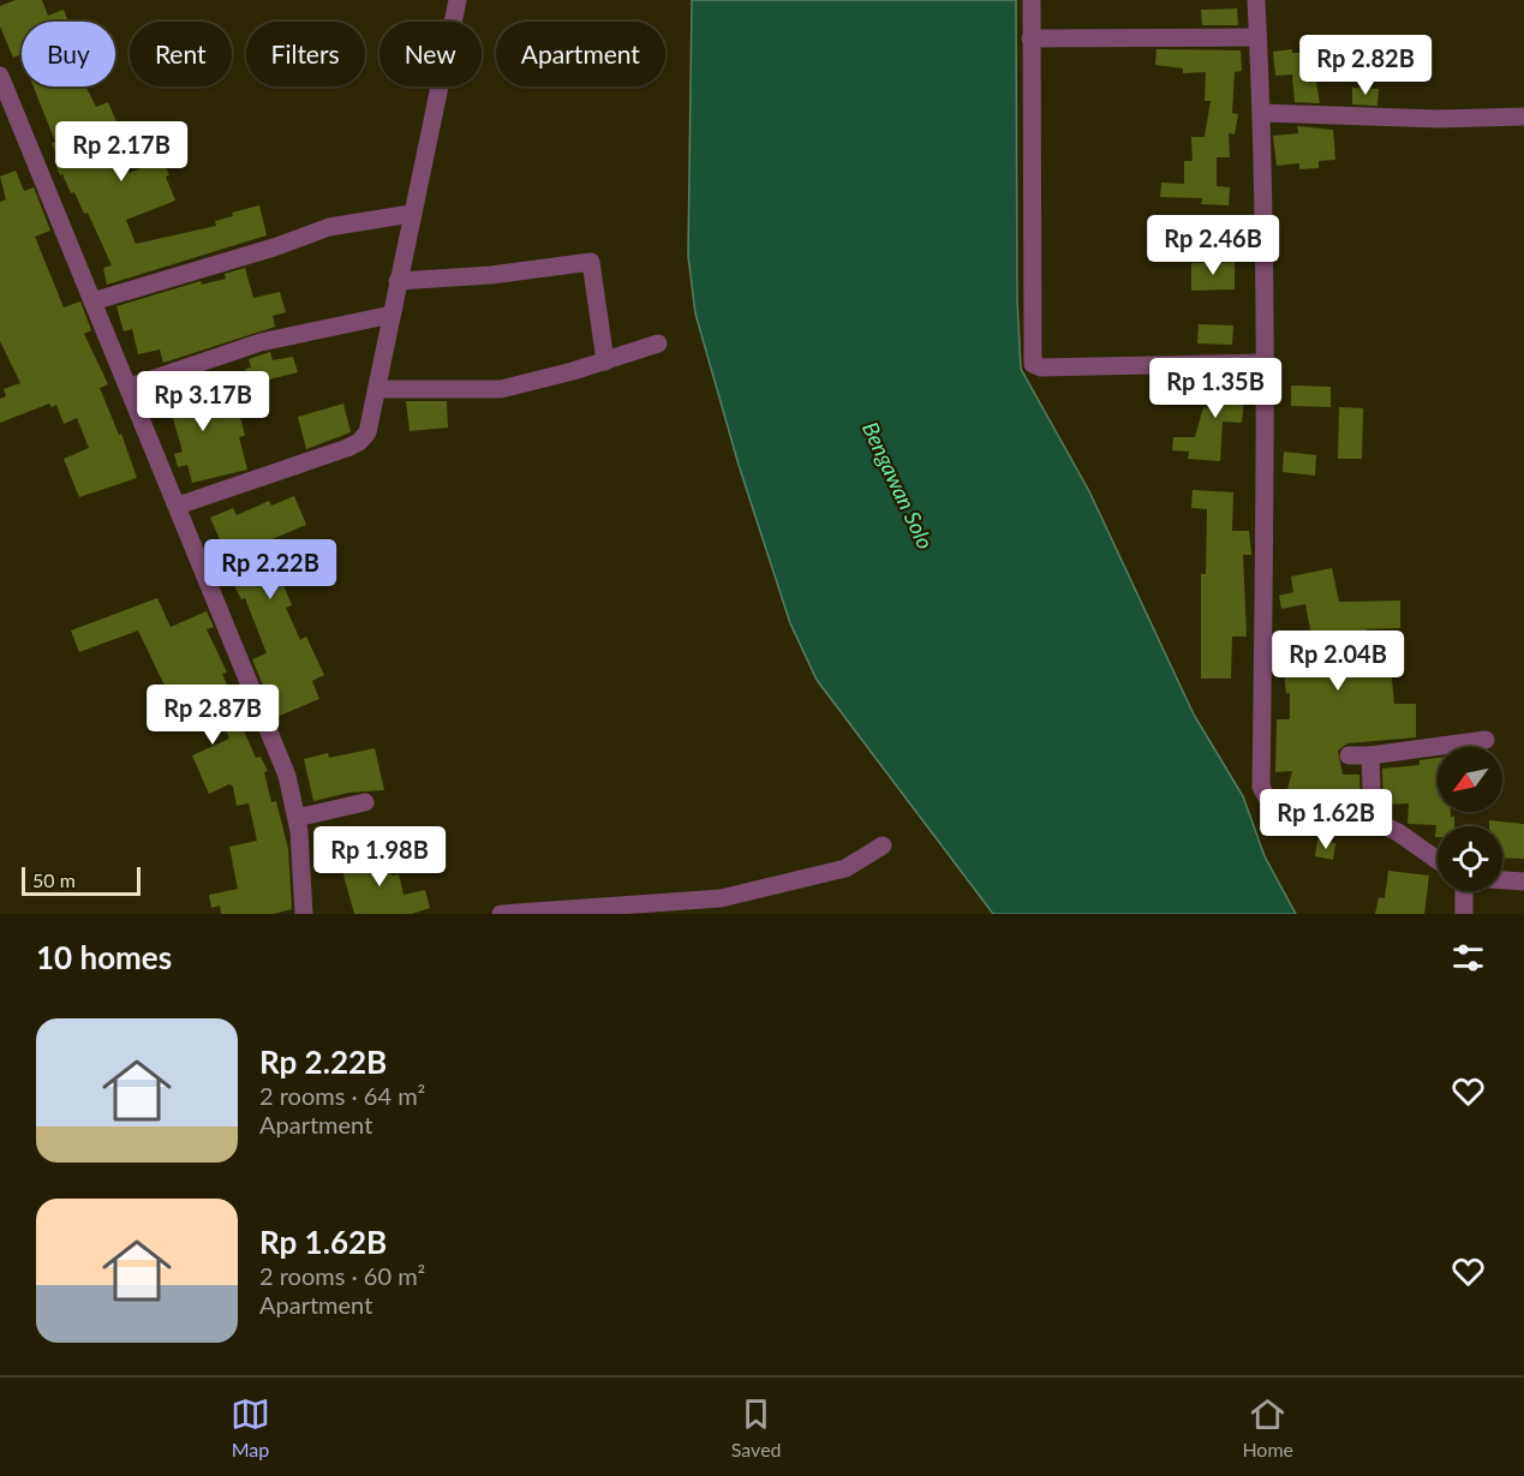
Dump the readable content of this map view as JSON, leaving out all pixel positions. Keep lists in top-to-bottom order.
{
  "water": ["Bengawan Solo"],
  "scale_bar": "50 m",
  "north": "bottom left",
  "page": {
    "chip": [
      "Buy",
      "Rent",
      "Filters",
      "New",
      "Apartment"
    ],
    "price": [
      "Rp 2.82B",
      "Rp 2.17B",
      "Rp 2.46B",
      "Rp 1.35B",
      "Rp 3.17B",
      "Rp 2.22B",
      "Rp 2.04B",
      "Rp 2.87B",
      "Rp 1.62B",
      "Rp 1.98B"
    ],
    "scale": "50 m",
    "heading": "10 homes",
    "list": [
      {
        "name": "Rp 2.22B",
        "note": "2 rooms · 64 m² · Apartment"
      },
      {
        "name": "Rp 1.62B",
        "note": "2 rooms · 60 m² · Apartment"
      }
    ],
    "tabs": ["Map", "Saved", "Home"]
  }
}
